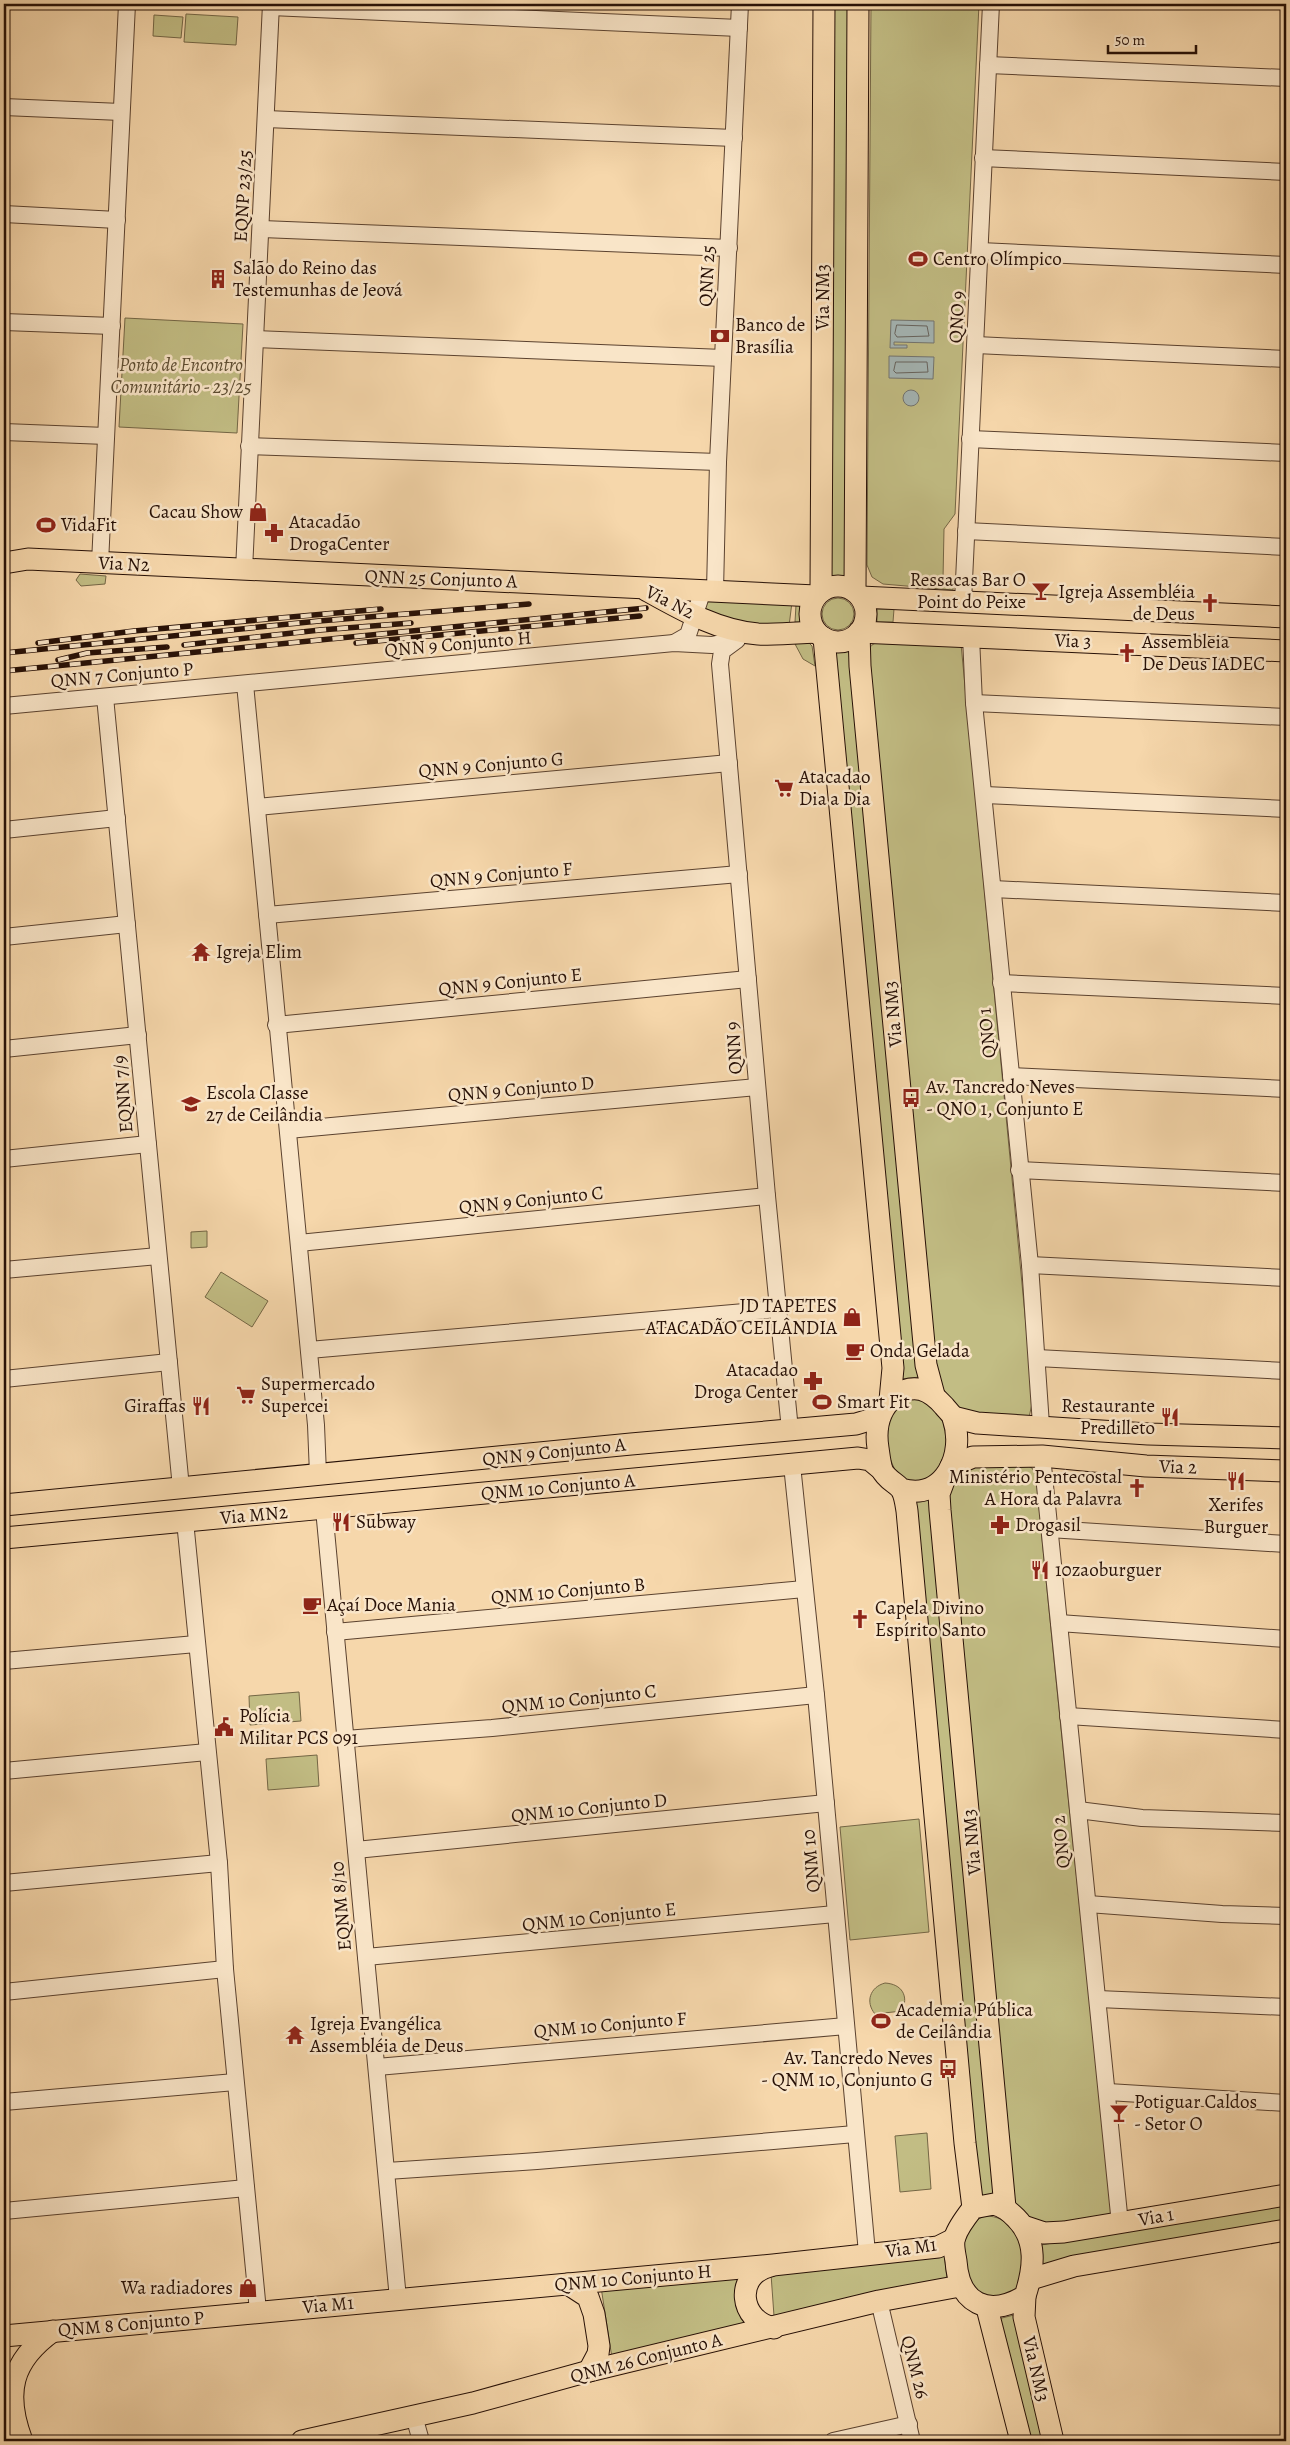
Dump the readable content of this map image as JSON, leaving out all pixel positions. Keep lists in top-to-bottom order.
{
  "streets": {
    "main road": [
      "Via NM3",
      "Via N2",
      "QNN 25 Conjunto A",
      "Via 3",
      "QNN 9 Conjunto A",
      "Via 2",
      "QNM 10 Conjunto A",
      "Via MN2",
      "Via 1",
      "Via M1",
      "QNM 10 Conjunto H",
      "QNM 8 Conjunto P",
      "QNM 26 Conjunto A"
    ],
    "street": [
      "EQNP 23/25",
      "QNN 25",
      "QNO 9",
      "QNN 9 Conjunto H",
      "QNN 7 Conjunto P",
      "QNN 9 Conjunto G",
      "QNN 9 Conjunto F",
      "QNN 9 Conjunto E",
      "QNO 1",
      "QNN 9",
      "QNN 9 Conjunto D",
      "EQNN 7/9",
      "QNN 9 Conjunto C",
      "QNM 10 Conjunto B",
      "QNM 10 Conjunto C",
      "QNM 10 Conjunto D",
      "QNO 2",
      "QNM 10",
      "EQNM 8/10",
      "QNM 10 Conjunto E",
      "QNM 10 Conjunto F",
      "QNM 26"
    ]
  },
  "crossings": [
    ["EQNP 23/25", "Via N2"],
    ["EQNP 23/25", "QNN 25 Conjunto A"],
    ["QNN 25", "Via N2"],
    ["Via NM3", "Via N2"],
    ["Via NM3", "Via 3"],
    ["Via NM3", "Via 2"],
    ["Via NM3", "Via 1"],
    ["Via NM3", "Via M1"],
    ["QNO 9", "Via 3"],
    ["Via N2", "QNN 25 Conjunto A"],
    ["Via N2", "Via 3"],
    ["Via N2", "QNN 9 Conjunto H"],
    ["Via N2", "QNN 9"],
    ["Via 3", "QNO 1"],
    ["QNN 9 Conjunto H", "QNN 7 Conjunto P"],
    ["QNN 9 Conjunto H", "QNN 9"],
    ["QNN 7 Conjunto P", "EQNN 7/9"],
    ["QNN 9 Conjunto G", "QNN 9"],
    ["QNN 9 Conjunto F", "QNN 9"],
    ["QNN 9 Conjunto E", "QNN 9"],
    ["QNO 1", "Via 2"],
    ["QNN 9", "QNN 9 Conjunto D"],
    ["QNN 9", "QNN 9 Conjunto C"],
    ["QNN 9", "QNN 9 Conjunto A"],
    ["EQNN 7/9", "Via MN2"],
    ["QNN 9 Conjunto A", "Via MN2"],
    ["Via 2", "QNO 2"],
    ["QNM 10 Conjunto A", "Via MN2"],
    ["QNM 10 Conjunto A", "QNM 10"],
    ["QNM 10 Conjunto A", "EQNM 8/10"],
    ["Via MN2", "EQNM 8/10"],
    ["QNM 10 Conjunto B", "QNM 10"],
    ["QNM 10 Conjunto B", "EQNM 8/10"],
    ["QNM 10 Conjunto C", "QNM 10"],
    ["QNM 10 Conjunto C", "EQNM 8/10"],
    ["QNM 10 Conjunto D", "QNM 10"],
    ["QNM 10 Conjunto D", "EQNM 8/10"],
    ["QNO 2", "Via 1"],
    ["QNM 10", "QNM 10 Conjunto E"],
    ["QNM 10", "QNM 10 Conjunto F"],
    ["QNM 10", "Via M1"],
    ["QNM 10", "QNM 10 Conjunto H"],
    ["EQNM 8/10", "QNM 10 Conjunto E"],
    ["EQNM 8/10", "QNM 10 Conjunto F"],
    ["EQNM 8/10", "Via M1"],
    ["EQNM 8/10", "QNM 10 Conjunto H"],
    ["Via 1", "Via M1"],
    ["Via M1", "QNM 10 Conjunto H"],
    ["Via M1", "QNM 8 Conjunto P"],
    ["QNM 26 Conjunto A", "QNM 26"]
  ],
  "parks": ["Ponto de Encontro Comunitário - 23/25"],
  "places": {
    "sports": [
      "Centro Olímpico",
      "VidaFit",
      "Smart Fit",
      "Academia Pública de Ceilândia"
    ],
    "building": ["Salão do Reino das Testemunhas de Jeová"],
    "bank": ["Banco de Brasília"],
    "shop": ["Cacau Show", "JD TAPETES ATACADÃO CEILÂNDIA", "Wa radiadores"],
    "pharmacy": ["Atacadão DrogaCenter", "Atacadao Droga Center", "Drogasil"],
    "bar": ["Ressacas Bar O Point do Peixe", "Potiguar Caldos - Setor O"],
    "church": [
      "Igreja Assembléia de Deus",
      "Assembleia De Deus IADEC",
      "Ministério Pentecostal A Hora da Palavra",
      "Capela Divino Espírito Santo"
    ],
    "supermarket": ["Atacadao Dia a Dia", "Supermercado Supercei"],
    "temple": ["Igreja Elim", "Igreja Evangélica Assembléia de Deus"],
    "bus stop": ["Av. Tancredo Neves - QNO 1, Conjunto E", "Av. Tancredo Neves - QNM 10, Conjunto G"],
    "school or university": ["Escola Classe 27 de Ceilândia"],
    "cafe": ["Onda Gelada", "Açaí Doce Mania"],
    "restaurant": [
      "Giraffas",
      "Restaurante Predilleto",
      "Xerifes Burguer",
      "Subway",
      "10zaoburguer"
    ],
    "public building": ["Polícia Militar PCS 091"]
  },
  "scale_bar": "50 m"
}
